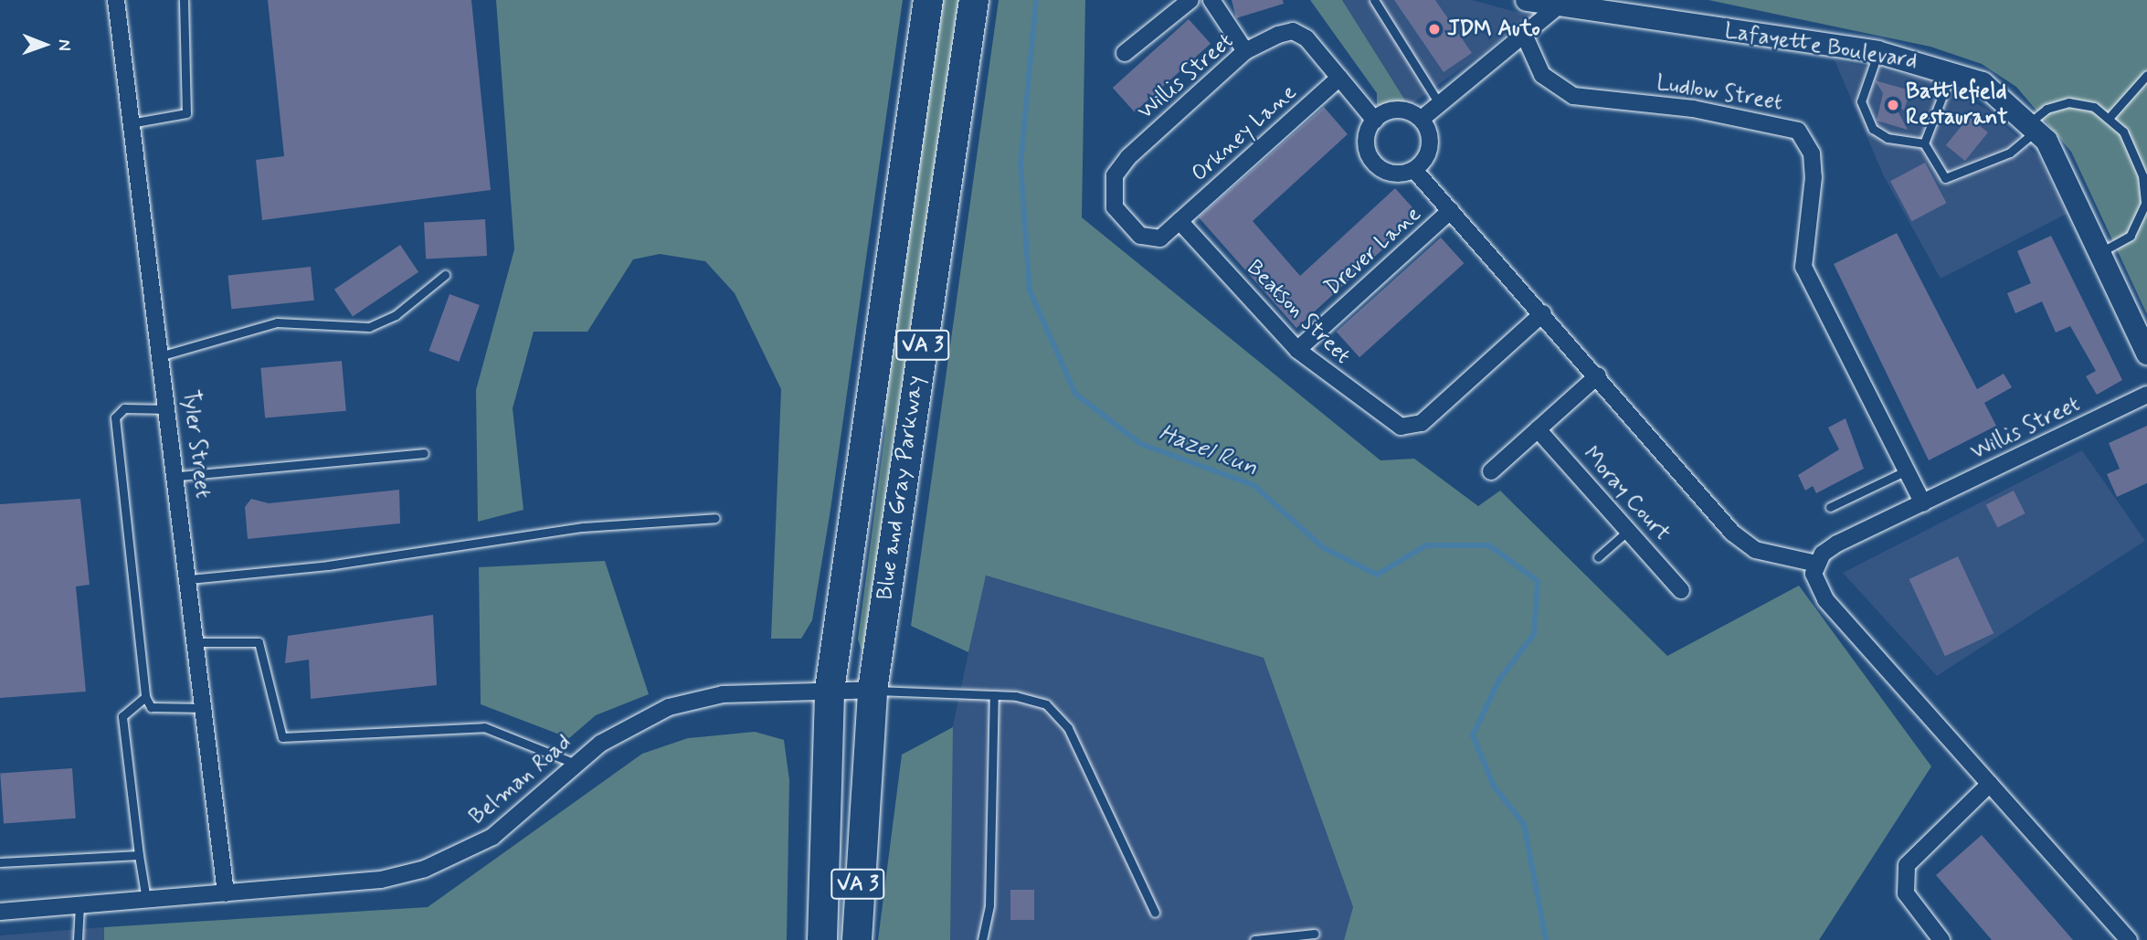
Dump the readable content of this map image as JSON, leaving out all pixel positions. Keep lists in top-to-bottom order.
{
  "streets": {
    "highway": ["VA 3", "Blue and Gray Parkway"],
    "main road": ["Lafayette Boulevard"],
    "street": [
      "Willis Street",
      "Ludlow Street",
      "Orkney Lane",
      "Drever Lane",
      "Beatson Street",
      "Tyler Street",
      "Moray Court",
      "Belman Road"
    ]
  },
  "crossings": [
    ["Willis Street", "Ludlow Street"],
    ["Willis Street", "Orkney Lane"],
    ["Willis Street", "Beatson Street"],
    ["Orkney Lane", "Beatson Street"],
    ["Drever Lane", "Beatson Street"],
    ["Tyler Street", "Belman Road"],
    ["Blue and Gray Parkway", "Belman Road"]
  ],
  "water": ["Hazel Run"],
  "places": ["JDM Auto", "Battlefield Restaurant"],
  "north": "right"
}
